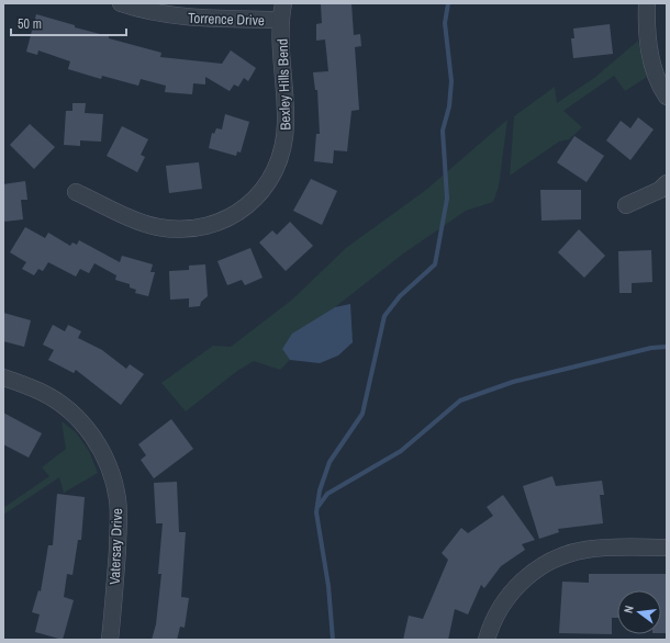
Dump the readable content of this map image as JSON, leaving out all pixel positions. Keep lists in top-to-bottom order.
{
  "streets": {
    "street": ["Torrence Drive", "Bexley Hills Bend", "Vatersay Drive"]
  },
  "crossings": [
    ["Torrence Drive", "Bexley Hills Bend"]
  ],
  "scale_bar": "50 m",
  "north": "left"
}
